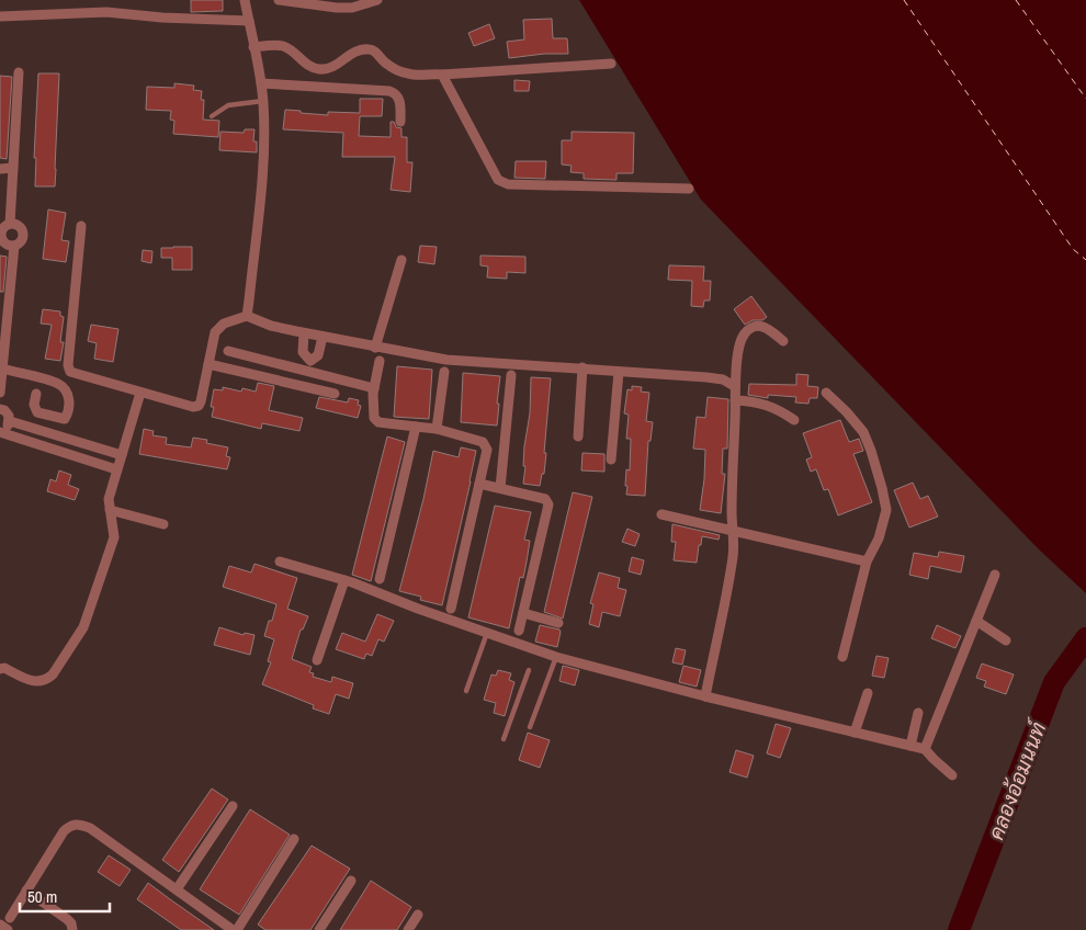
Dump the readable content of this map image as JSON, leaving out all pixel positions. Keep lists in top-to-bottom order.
{
  "water": ["คลองอ้อมนนท์"],
  "scale_bar": "50 m"
}
